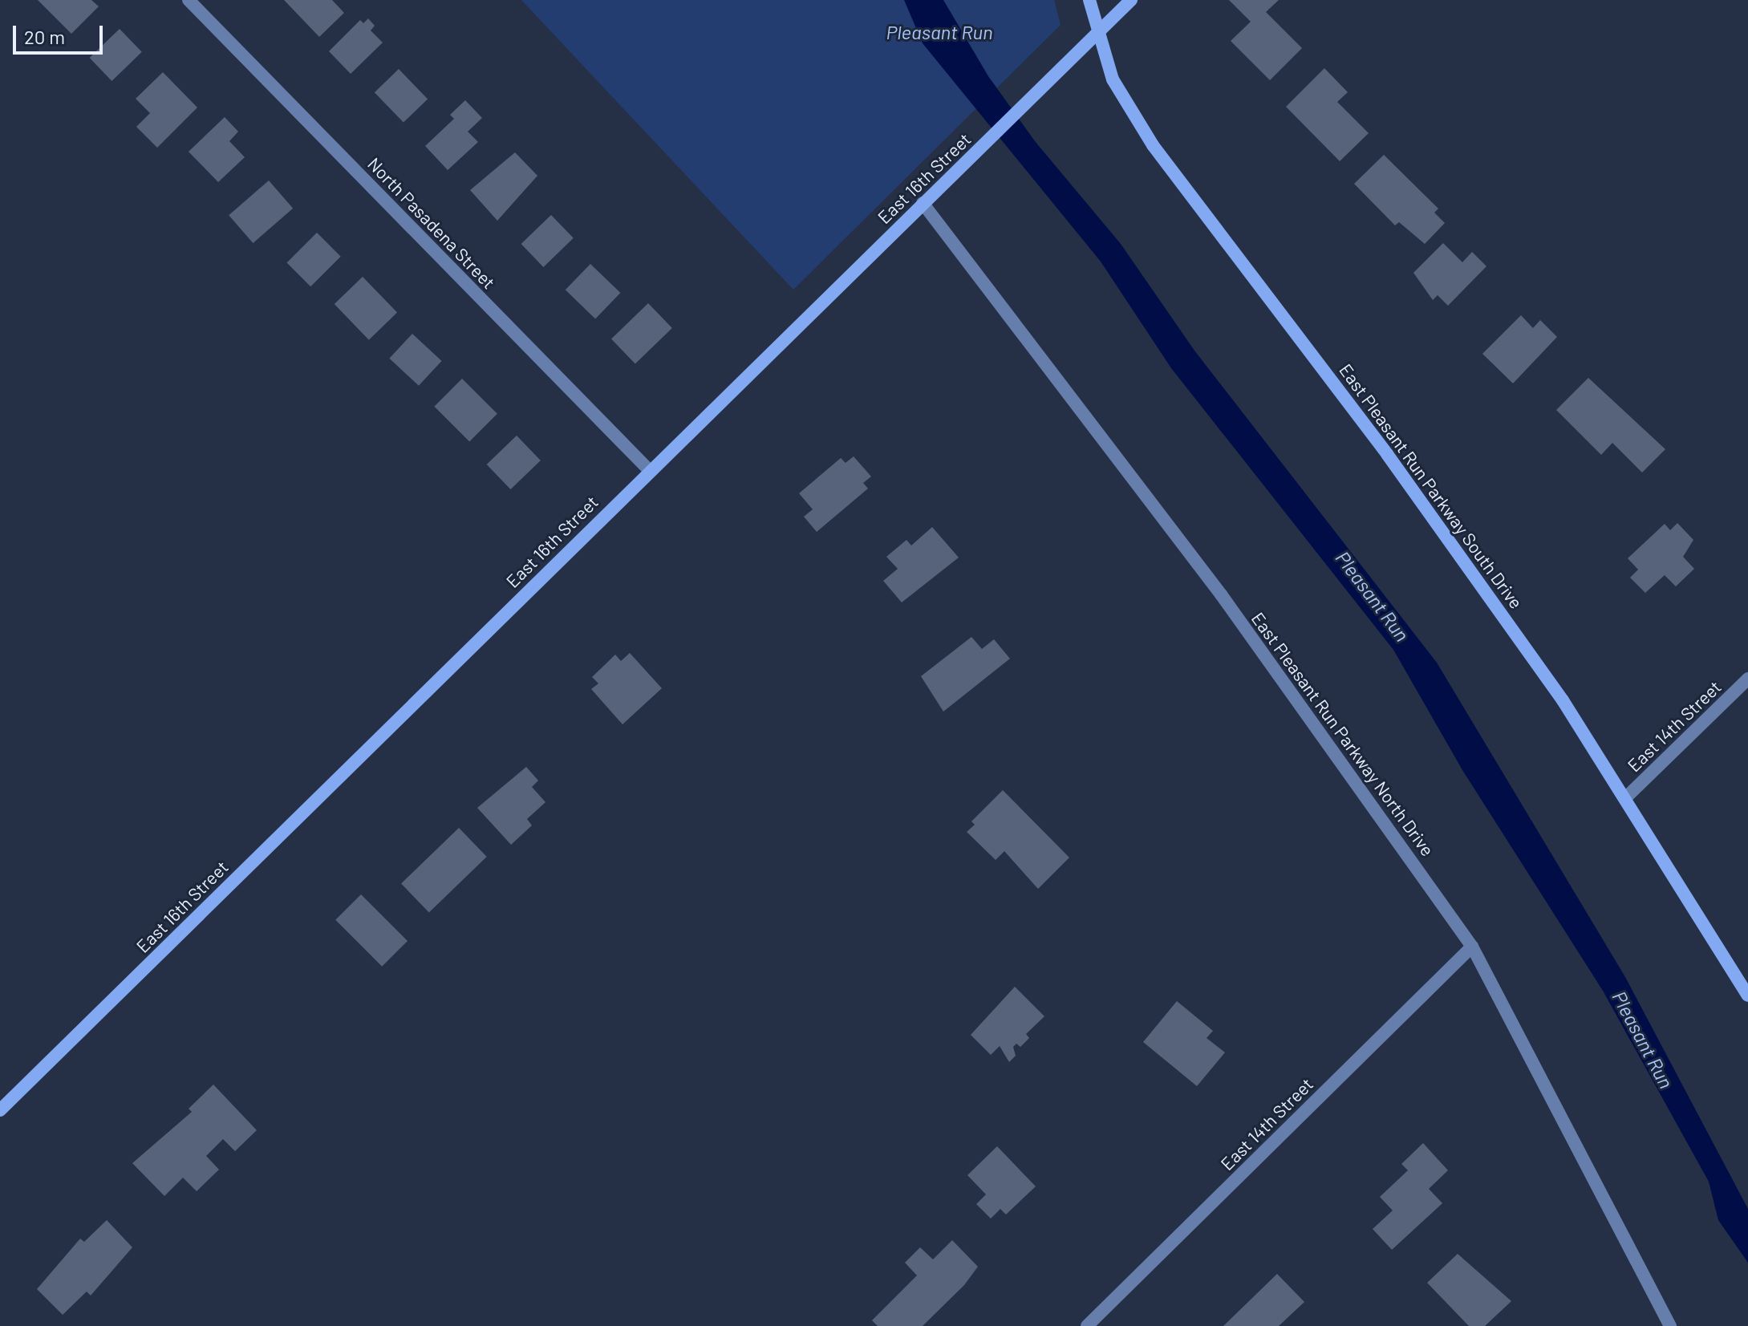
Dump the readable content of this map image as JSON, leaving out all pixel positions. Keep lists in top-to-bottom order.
{
  "streets": {
    "street": [
      "East 16th Street",
      "North Pasadena Street",
      "East Pleasant Run Parkway South Drive",
      "East 14th Street",
      "East Pleasant Run Parkway North Drive"
    ]
  },
  "crossings": [
    ["East 16th Street", "North Pasadena Street"],
    ["East 16th Street", "East Pleasant Run Parkway South Drive"],
    ["East 16th Street", "East Pleasant Run Parkway North Drive"],
    ["East Pleasant Run Parkway South Drive", "East 14th Street"],
    ["East 14th Street", "East Pleasant Run Parkway North Drive"]
  ],
  "water": ["Pleasant Run"],
  "scale_bar": "20 m"
}
